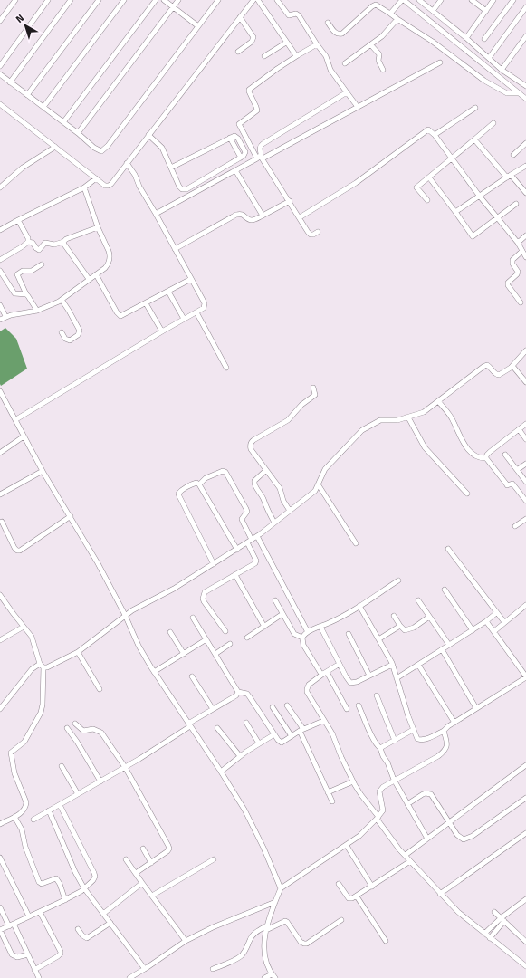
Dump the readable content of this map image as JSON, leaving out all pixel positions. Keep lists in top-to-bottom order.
{
  "north": "top left"
}
